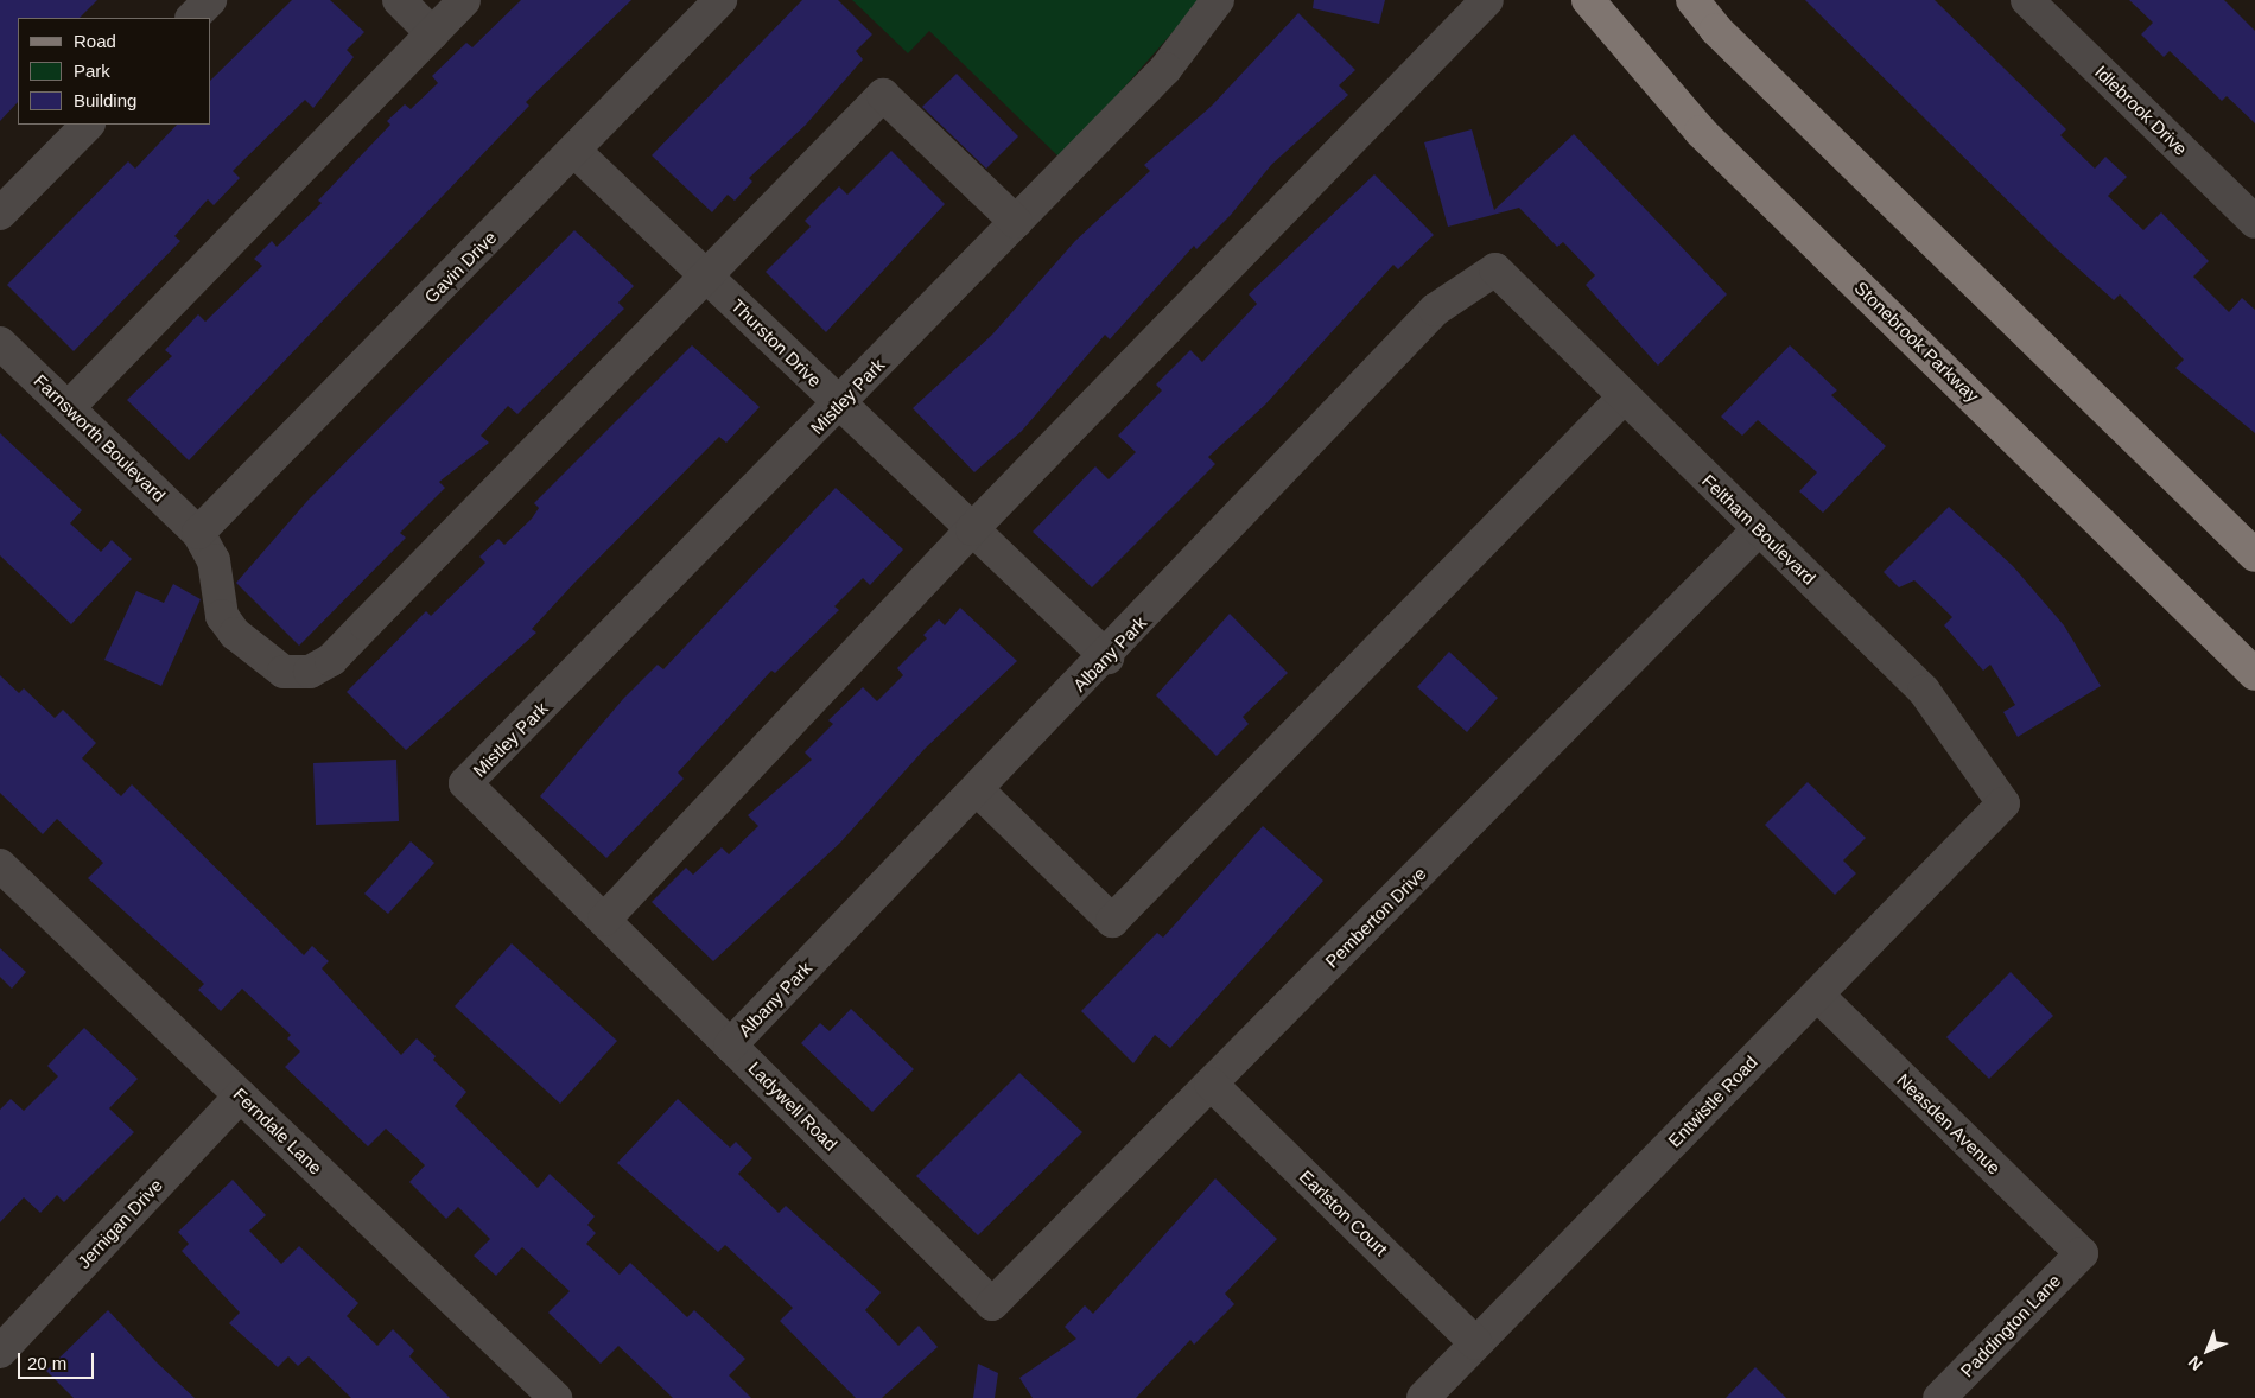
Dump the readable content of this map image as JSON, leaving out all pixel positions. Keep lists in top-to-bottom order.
{
  "streets": {
    "main road": ["Stonebrook Parkway"],
    "street": [
      "Idlebrook Drive",
      "Gavin Drive",
      "Thurston Drive",
      "Mistley Park",
      "Farnsworth Boulevard",
      "Feltham Boulevard",
      "Albany Park",
      "Pemberton Drive",
      "Entwistle Road",
      "Ladywell Road",
      "Neasden Avenue",
      "Ferndale Lane",
      "Earlston Court",
      "Jernigan Drive",
      "Paddington Lane"
    ]
  },
  "crossings": [
    ["Gavin Drive", "Thurston Drive"],
    ["Gavin Drive", "Farnsworth Boulevard"],
    ["Thurston Drive", "Mistley Park"],
    ["Thurston Drive", "Farnsworth Boulevard"],
    ["Thurston Drive", "Albany Park"],
    ["Mistley Park", "Farnsworth Boulevard"],
    ["Mistley Park", "Ladywell Road"],
    ["Feltham Boulevard", "Albany Park"],
    ["Feltham Boulevard", "Pemberton Drive"],
    ["Feltham Boulevard", "Entwistle Road"],
    ["Albany Park", "Ladywell Road"],
    ["Pemberton Drive", "Ladywell Road"],
    ["Pemberton Drive", "Earlston Court"],
    ["Entwistle Road", "Neasden Avenue"],
    ["Entwistle Road", "Earlston Court"],
    ["Neasden Avenue", "Paddington Lane"],
    ["Ferndale Lane", "Jernigan Drive"]
  ],
  "legend": ["Road", "Park", "Building"],
  "scale_bar": "20 m",
  "north": "bottom left"
}
